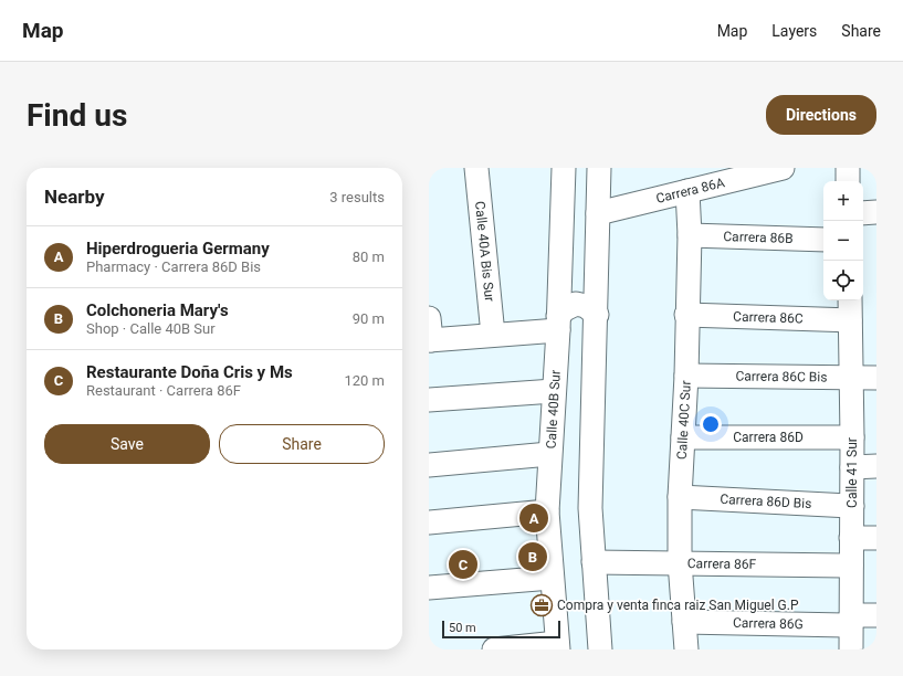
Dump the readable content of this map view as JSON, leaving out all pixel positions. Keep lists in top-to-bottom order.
{
  "streets": {
    "street": [
      "Carrera 86A",
      "Carrera 86B",
      "Calle 40A Bis Sur",
      "Carrera 86C",
      "Carrera 86C Bis",
      "Calle 40B Sur",
      "Calle 40C Sur",
      "Carrera 86D",
      "Calle 41 Sur",
      "Carrera 86D Bis",
      "Carrera 86F",
      "Carrera 86G"
    ]
  },
  "crossings": [
    ["Carrera 86A", "Calle 40C Sur"],
    ["Carrera 86B", "Calle 40C Sur"],
    ["Carrera 86C", "Calle 40C Sur"],
    ["Carrera 86C", "Calle 41 Sur"],
    ["Carrera 86C Bis", "Calle 40C Sur"],
    ["Carrera 86C Bis", "Calle 41 Sur"],
    ["Calle 40C Sur", "Carrera 86D"],
    ["Calle 40C Sur", "Carrera 86D Bis"],
    ["Calle 40C Sur", "Carrera 86F"],
    ["Calle 40C Sur", "Carrera 86G"],
    ["Carrera 86D", "Calle 41 Sur"],
    ["Calle 41 Sur", "Carrera 86D Bis"],
    ["Calle 41 Sur", "Carrera 86F"],
    ["Calle 41 Sur", "Carrera 86G"]
  ],
  "places": {
    "office": ["Compra y venta finca raiz San Miguel G.P"]
  },
  "scale_bar": "50 m",
  "page": {
    "header": "Map",
    "nav": ["Map", "Layers", "Share"],
    "buttons": [
      "Directions",
      ["Save", "Share"]
    ],
    "title": "Find us",
    "heading": ["Nearby", "3 results"],
    "map_buttons": ["+", "−"],
    "list": [
      {
        "mark": "A",
        "name": "Hiperdrogueria Germany",
        "note": "Pharmacy · Carrera 86D Bis",
        "value": "80 m"
      },
      {
        "mark": "B",
        "name": "Colchoneria Mary's",
        "note": "Shop · Calle 40B Sur",
        "value": "90 m"
      },
      {
        "mark": "C",
        "name": "Restaurante Doña Cris y Ms",
        "note": "Restaurant · Carrera 86F",
        "value": "120 m"
      }
    ],
    "pins": ["A", "B", "C"],
    "scale": "50 m"
  }
}
